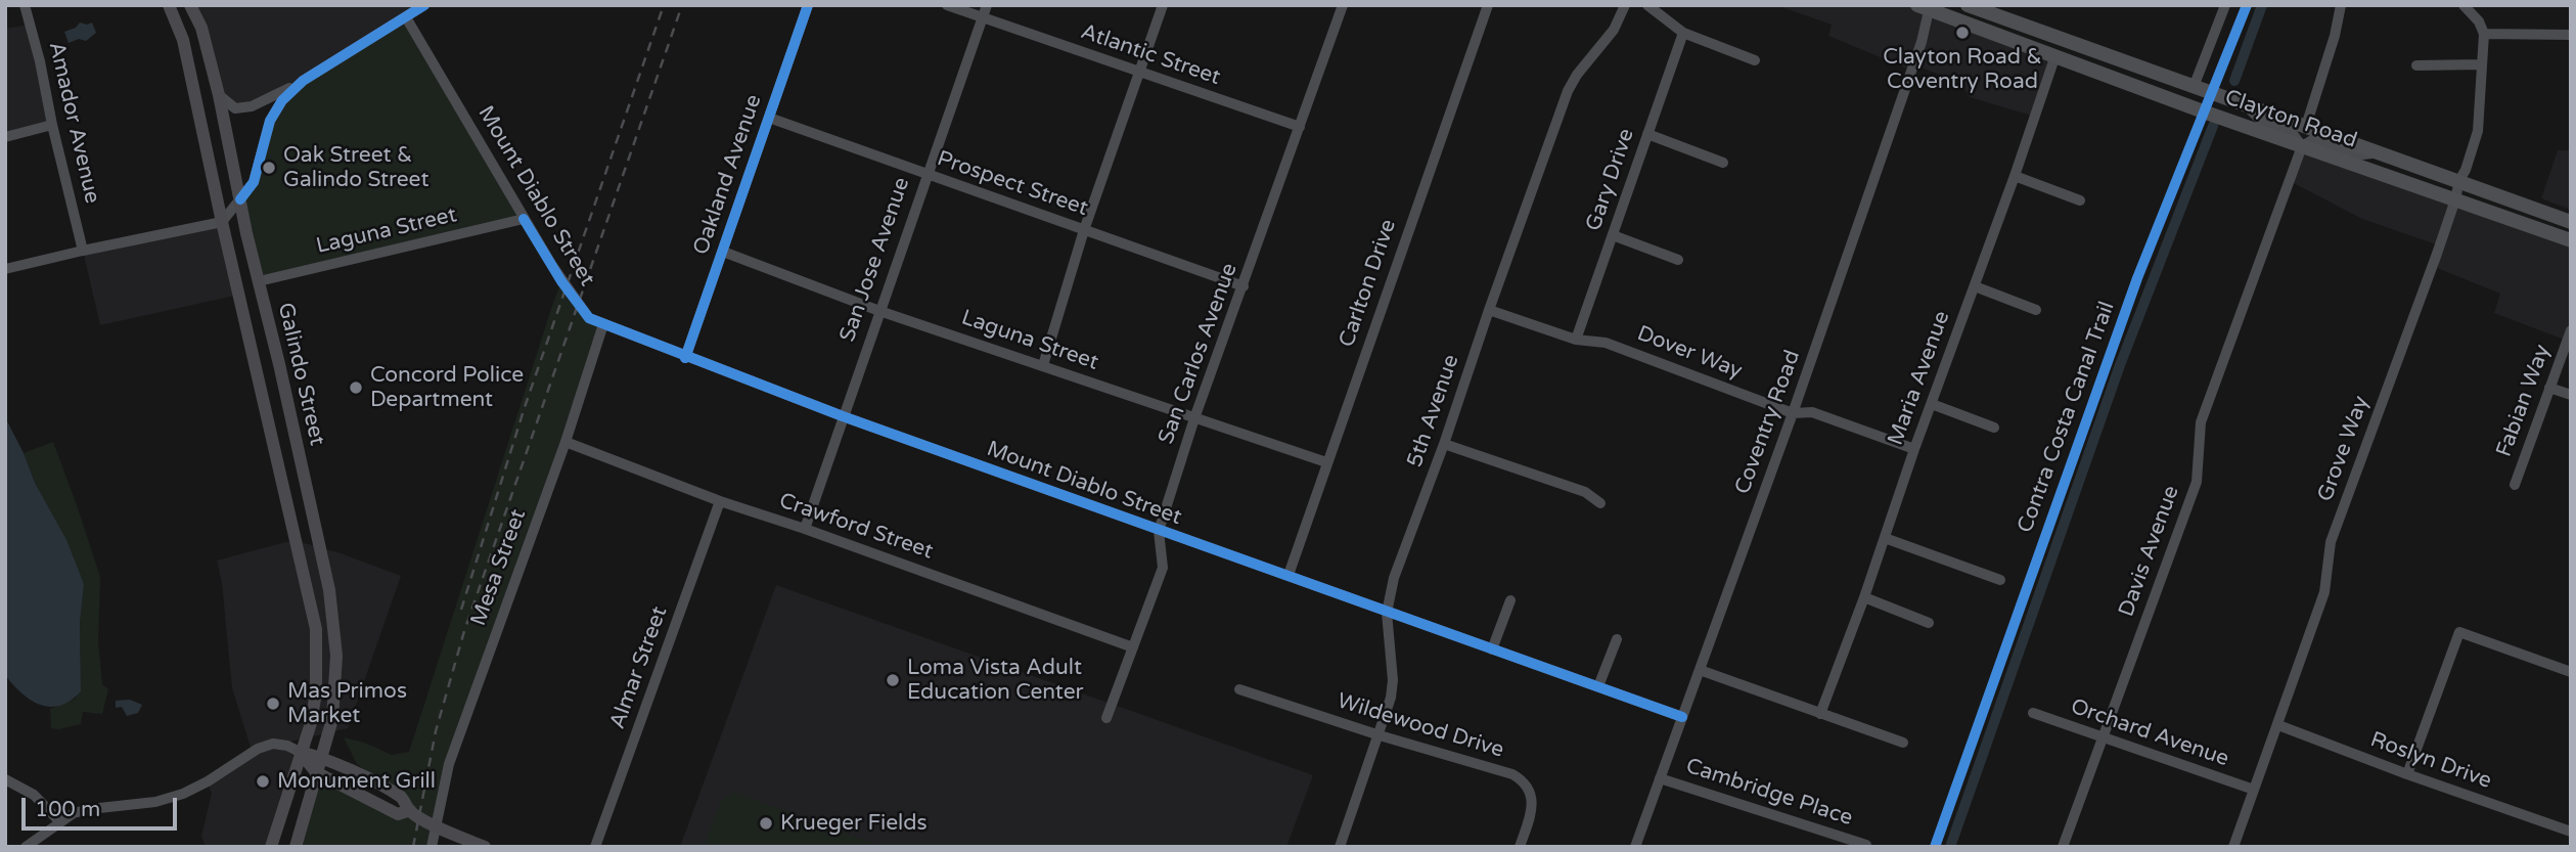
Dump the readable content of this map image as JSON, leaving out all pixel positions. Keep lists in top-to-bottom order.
{
  "streets": {
    "main road": ["Clayton Road", "Galindo Street"],
    "street": [
      "Atlantic Street",
      "Amador Avenue",
      "Oakland Avenue",
      "Gary Drive",
      "Prospect Street",
      "Mount Diablo Street",
      "Laguna Street",
      "San Jose Avenue",
      "Carlton Drive",
      "Dover Way",
      "San Carlos Avenue",
      "Maria Avenue",
      "Fabian Way",
      "5th Avenue",
      "Coventry Road",
      "Grove Way",
      "Crawford Street",
      "Davis Avenue",
      "Mesa Street",
      "Almar Street",
      "Wildewood Drive",
      "Orchard Avenue",
      "Roslyn Drive",
      "Cambridge Place"
    ],
    "cycle path": ["Contra Costa Canal Trail"]
  },
  "crossings": [
    ["Atlantic Street", "San Jose Avenue"],
    ["Atlantic Street", "San Carlos Avenue"],
    ["Clayton Road", "Maria Avenue"],
    ["Clayton Road", "Coventry Road"],
    ["Clayton Road", "Grove Way"],
    ["Clayton Road", "Davis Avenue"],
    ["Oakland Avenue", "Prospect Street"],
    ["Oakland Avenue", "Mount Diablo Street"],
    ["Oakland Avenue", "Laguna Street"],
    ["Gary Drive", "Dover Way"],
    ["Prospect Street", "San Jose Avenue"],
    ["Prospect Street", "San Carlos Avenue"],
    ["Mount Diablo Street", "Laguna Street"],
    ["Mount Diablo Street", "San Jose Avenue"],
    ["Mount Diablo Street", "Carlton Drive"],
    ["Mount Diablo Street", "San Carlos Avenue"],
    ["Mount Diablo Street", "5th Avenue"],
    ["Mount Diablo Street", "Coventry Road"],
    ["Mount Diablo Street", "Mesa Street"],
    ["Laguna Street", "San Jose Avenue"],
    ["Laguna Street", "Carlton Drive"],
    ["Laguna Street", "San Carlos Avenue"],
    ["Laguna Street", "Galindo Street"],
    ["San Jose Avenue", "Crawford Street"],
    ["Dover Way", "Maria Avenue"],
    ["Dover Way", "5th Avenue"],
    ["Dover Way", "Coventry Road"],
    ["San Carlos Avenue", "Crawford Street"],
    ["5th Avenue", "Wildewood Drive"],
    ["Coventry Road", "Cambridge Place"],
    ["Grove Way", "Orchard Avenue"],
    ["Grove Way", "Roslyn Drive"],
    ["Crawford Street", "Mesa Street"],
    ["Crawford Street", "Almar Street"],
    ["Davis Avenue", "Orchard Avenue"]
  ],
  "places": [
    "Clayton Road & Coventry Road",
    "Oak Street & Galindo Street",
    "Concord Police Department",
    "Loma Vista Adult Education Center",
    "Mas Primos Market",
    "Monument Grill",
    "Krueger Fields"
  ],
  "scale_bar": "100 m"
}
